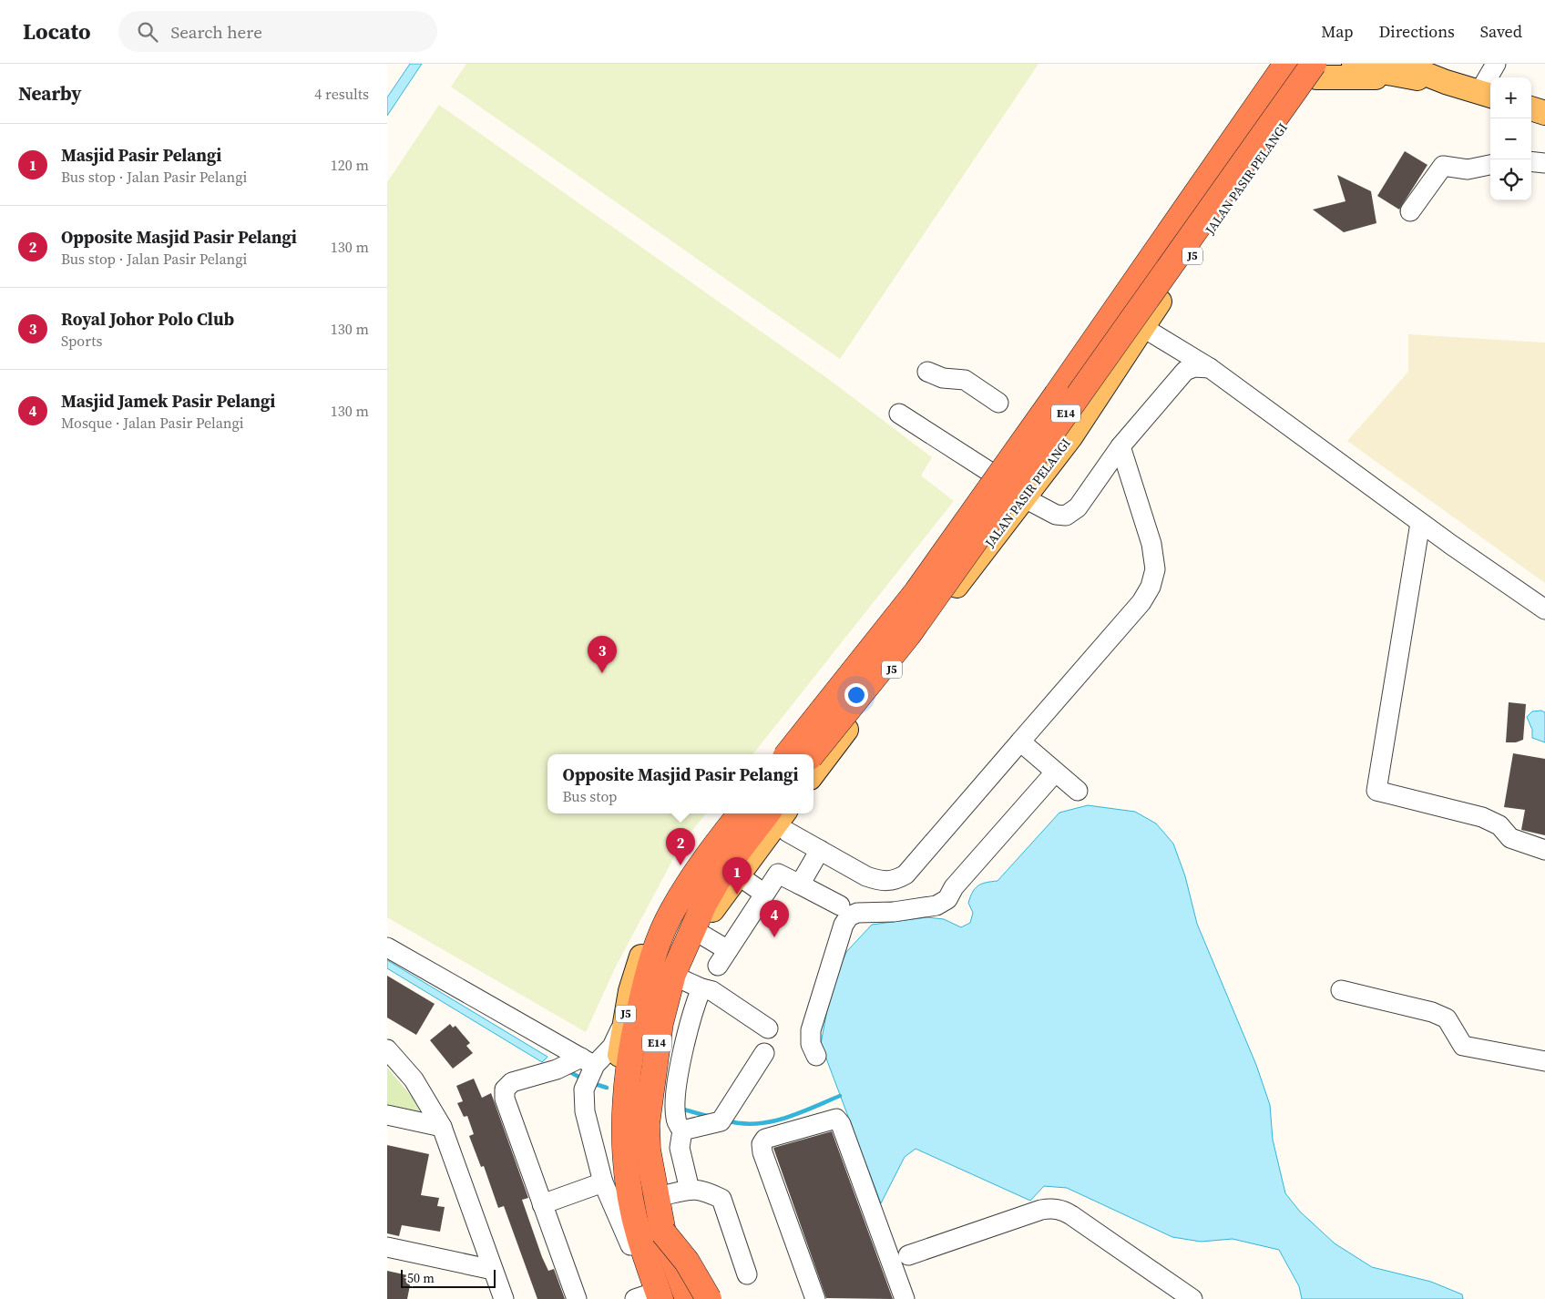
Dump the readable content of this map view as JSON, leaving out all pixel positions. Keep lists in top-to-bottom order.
{
  "streets": {
    "highway": ["E14"],
    "main road": ["JALAN PASIR PELANGI", "J5"]
  },
  "crossings": [
    ["JALAN PASIR PELANGI", "E14"],
    ["J5", "E14"]
  ],
  "scale_bar": "50 m",
  "page": {
    "header": "Locato",
    "search": "Search here",
    "nav": ["Map", "Directions", "Saved"],
    "heading": ["Nearby", "4 results"],
    "map_buttons": ["+", "−"],
    "list": [
      {
        "mark": "1",
        "name": "Masjid Pasir Pelangi",
        "note": "Bus stop · Jalan Pasir Pelangi",
        "value": "120 m"
      },
      {
        "mark": "2",
        "name": "Opposite Masjid Pasir Pelangi",
        "note": "Bus stop · Jalan Pasir Pelangi",
        "value": "130 m"
      },
      {
        "mark": "3",
        "name": "Royal Johor Polo Club",
        "note": "Sports",
        "value": "130 m"
      },
      {
        "mark": "4",
        "name": "Masjid Jamek Pasir Pelangi",
        "note": "Mosque · Jalan Pasir Pelangi",
        "value": "130 m"
      }
    ],
    "pins": [
      "3",
      "2",
      "1",
      "4"
    ],
    "popup": ["Opposite Masjid Pasir Pelangi", "Bus stop"],
    "scale": "50 m"
  }
}
